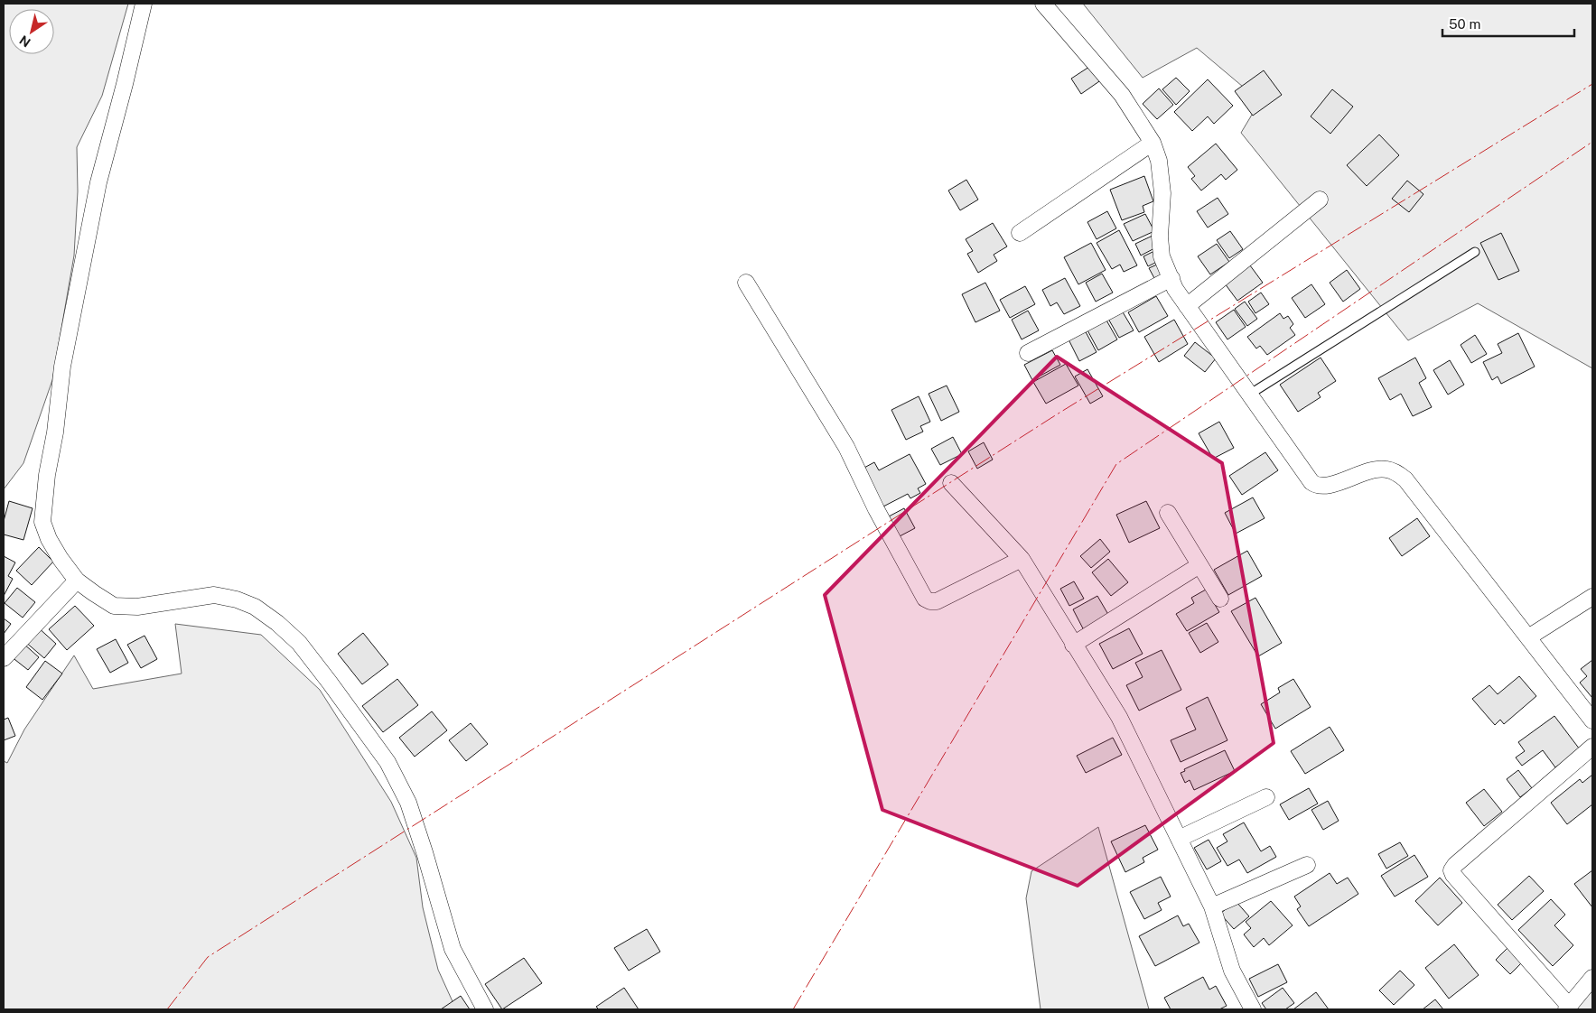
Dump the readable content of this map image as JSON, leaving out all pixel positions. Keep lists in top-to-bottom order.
{
  "scale_bar": "50 m",
  "north": "bottom left"
}
